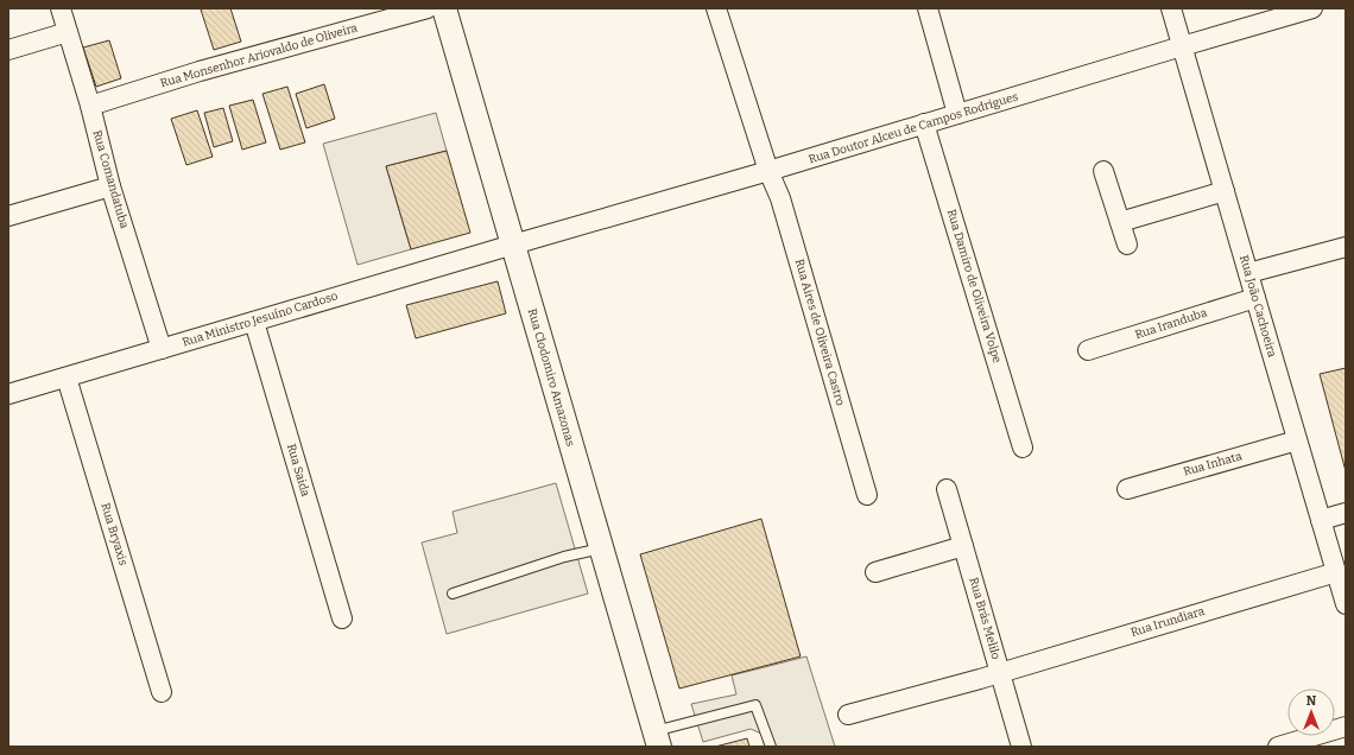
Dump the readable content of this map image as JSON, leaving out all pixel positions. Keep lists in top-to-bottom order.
{
  "streets": {
    "street": [
      "Rua Monsenhor Ariovaldo de Oliveira",
      "Rua Doutor Alceu de Campos Rodrigues",
      "Rua Comandatuba",
      "Rua Damiro de Oliveira Volpe",
      "Rua João Cachoeira",
      "Rua Ministro Jesuíno Cardoso",
      "Rua Iranduba",
      "Rua Aires de Oliveira Castro",
      "Rua Clodomiro Amazonas",
      "Rua Inhata",
      "Rua Saida",
      "Rua Bryaxis",
      "Rua Brás Melilo",
      "Rua Irundiara"
    ]
  },
  "crossings": [
    ["Rua Monsenhor Ariovaldo de Oliveira", "Rua Comandatuba"],
    ["Rua Doutor Alceu de Campos Rodrigues", "Rua Damiro de Oliveira Volpe"],
    ["Rua Doutor Alceu de Campos Rodrigues", "Rua João Cachoeira"],
    ["Rua Doutor Alceu de Campos Rodrigues", "Rua Ministro Jesuíno Cardoso"],
    ["Rua Doutor Alceu de Campos Rodrigues", "Rua Aires de Oliveira Castro"],
    ["Rua Doutor Alceu de Campos Rodrigues", "Rua Clodomiro Amazonas"],
    ["Rua Comandatuba", "Rua Ministro Jesuíno Cardoso"],
    ["Rua João Cachoeira", "Rua Iranduba"],
    ["Rua João Cachoeira", "Rua Inhata"],
    ["Rua João Cachoeira", "Rua Irundiara"],
    ["Rua Ministro Jesuíno Cardoso", "Rua Clodomiro Amazonas"],
    ["Rua Ministro Jesuíno Cardoso", "Rua Saida"],
    ["Rua Ministro Jesuíno Cardoso", "Rua Bryaxis"],
    ["Rua Brás Melilo", "Rua Irundiara"]
  ],
  "north": "top"
}
